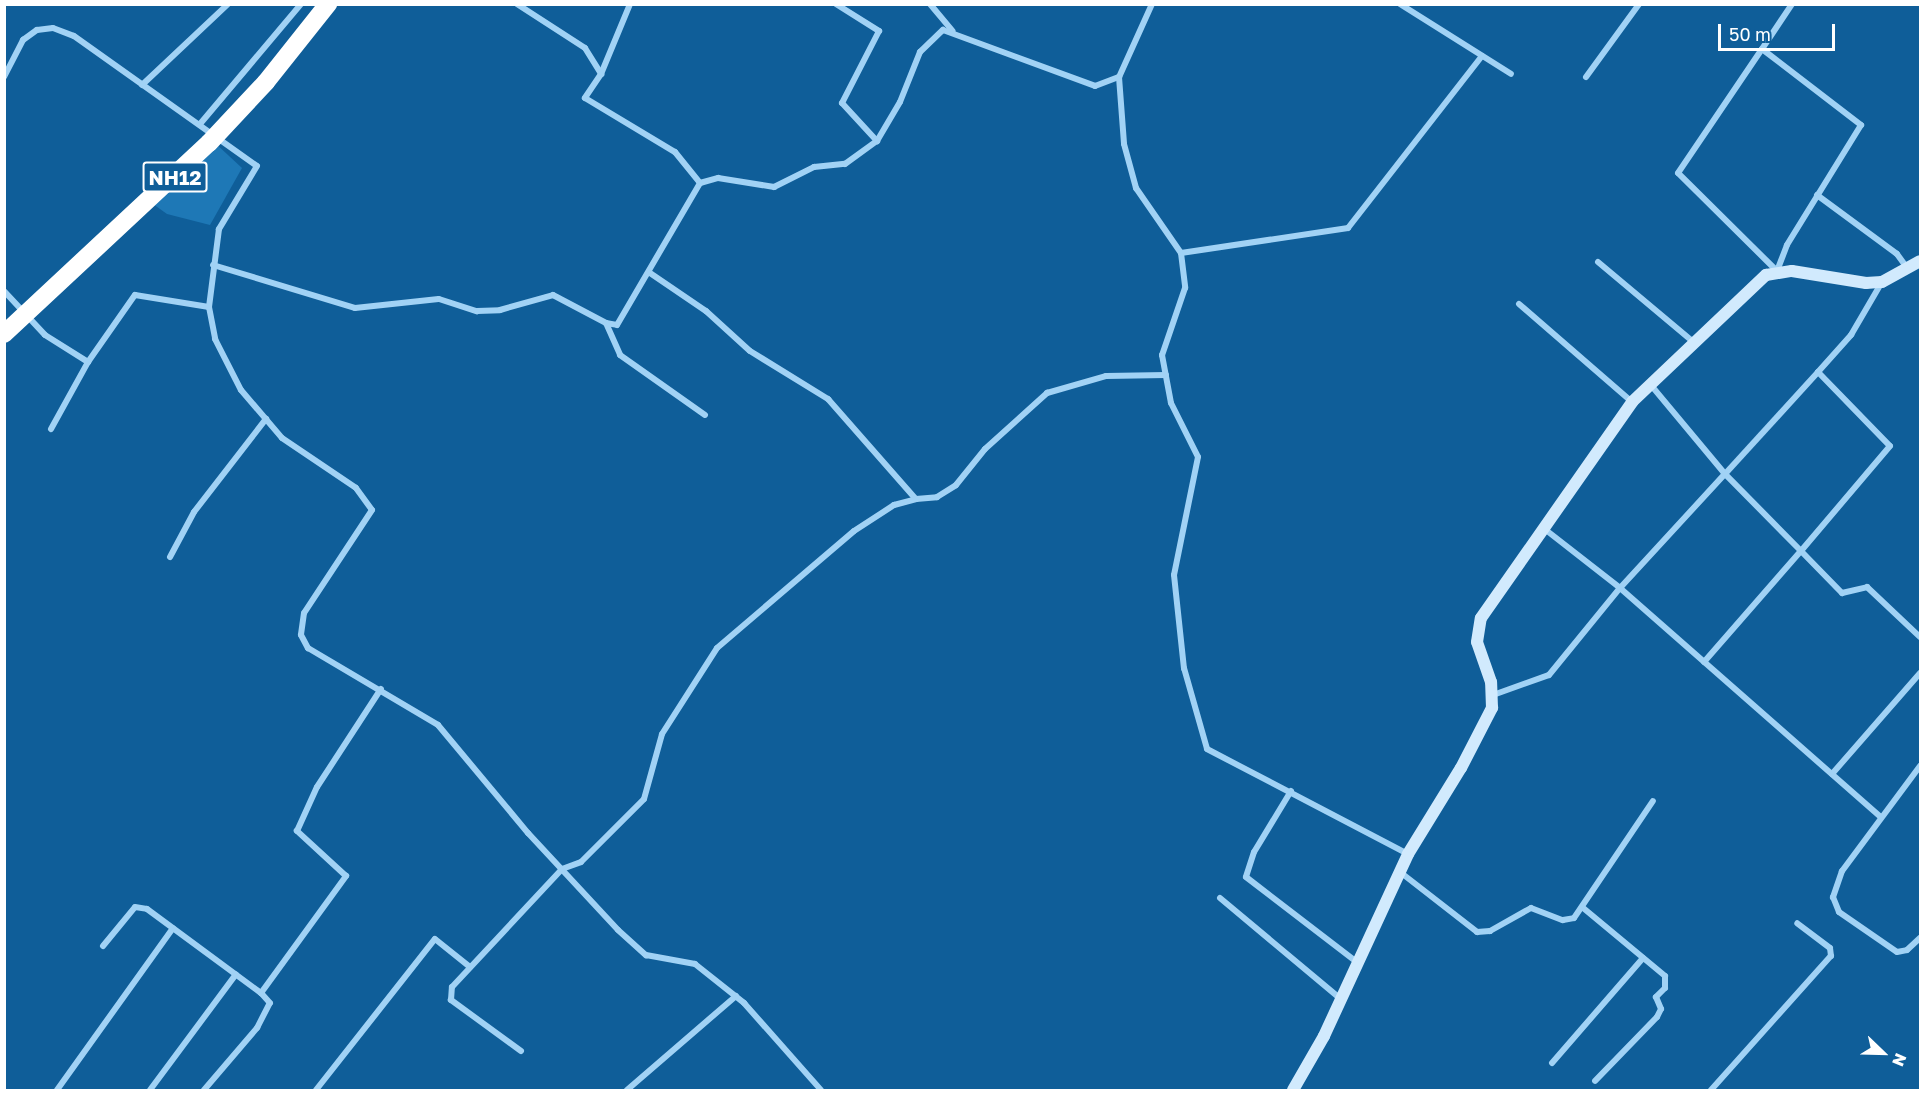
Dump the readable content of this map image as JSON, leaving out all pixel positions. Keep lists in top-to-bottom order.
{
  "streets": {
    "highway": ["NH12"]
  },
  "scale_bar": "50 m",
  "north": "bottom right"
}
